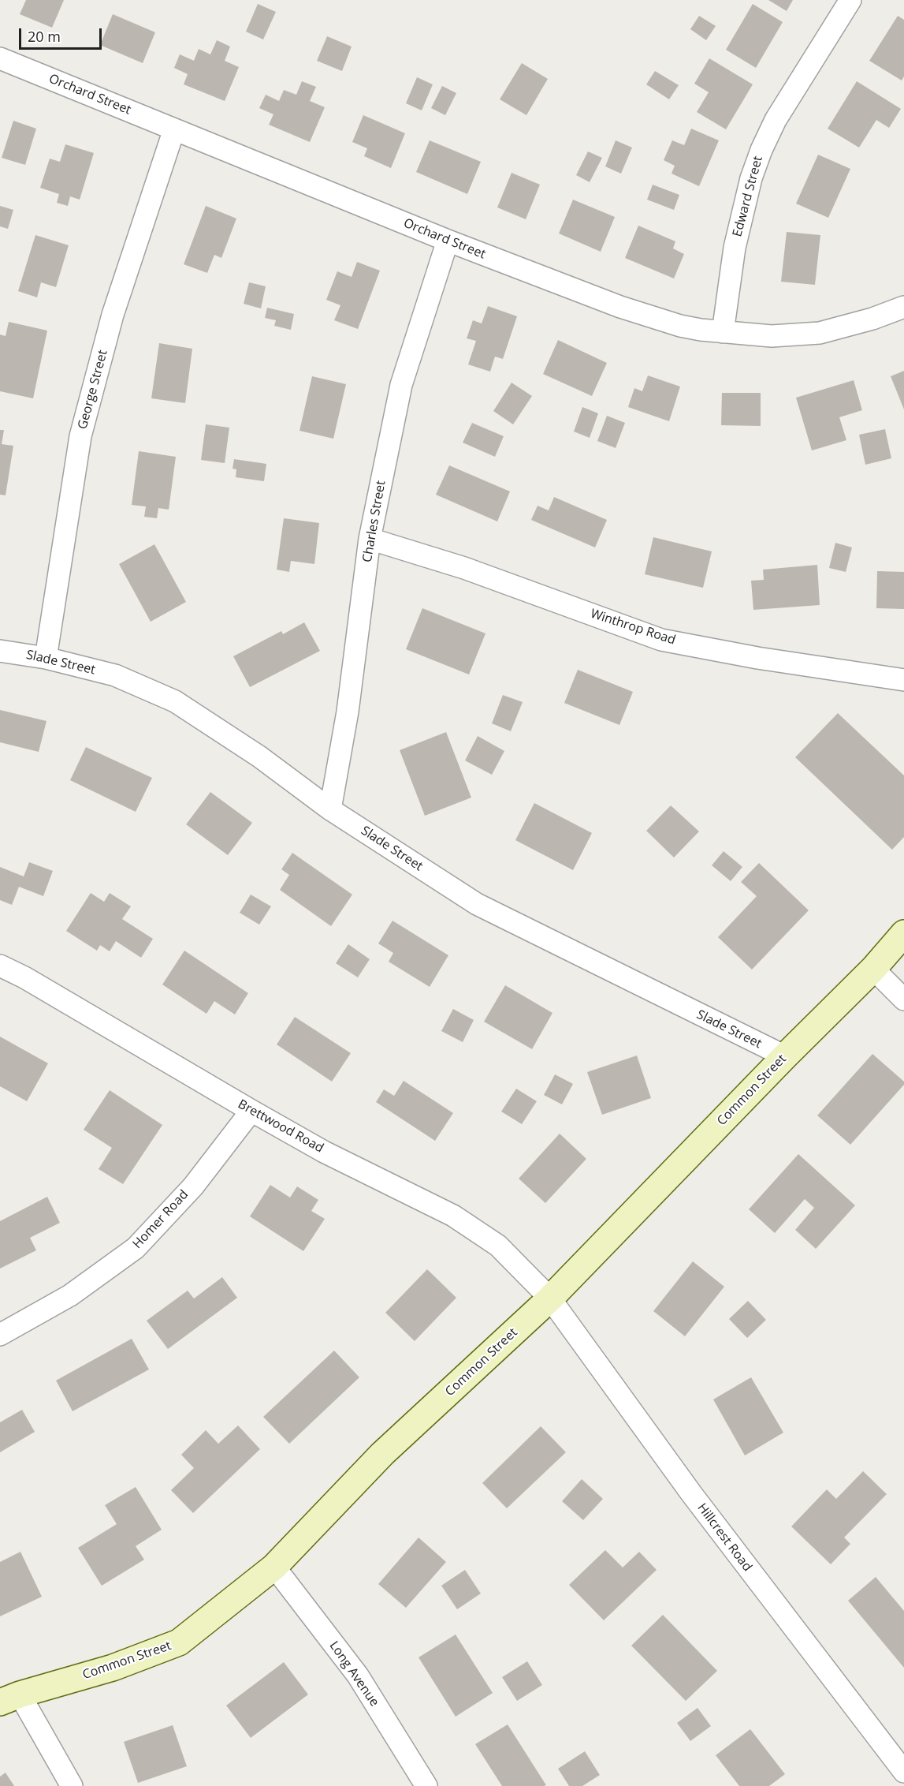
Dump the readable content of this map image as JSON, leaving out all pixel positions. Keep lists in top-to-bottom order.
{
  "streets": {
    "main road": ["Common Street"],
    "street": [
      "Orchard Street",
      "Edward Street",
      "George Street",
      "Charles Street",
      "Winthrop Road",
      "Slade Street",
      "Brettwood Road",
      "Homer Road",
      "Hillcrest Road",
      "Long Avenue"
    ]
  },
  "crossings": [
    ["Orchard Street", "Edward Street"],
    ["Orchard Street", "George Street"],
    ["Orchard Street", "Charles Street"],
    ["George Street", "Slade Street"],
    ["Charles Street", "Winthrop Road"],
    ["Charles Street", "Slade Street"],
    ["Slade Street", "Common Street"],
    ["Common Street", "Brettwood Road"],
    ["Common Street", "Hillcrest Road"],
    ["Common Street", "Long Avenue"],
    ["Brettwood Road", "Homer Road"],
    ["Brettwood Road", "Hillcrest Road"]
  ],
  "scale_bar": "20 m"
}
